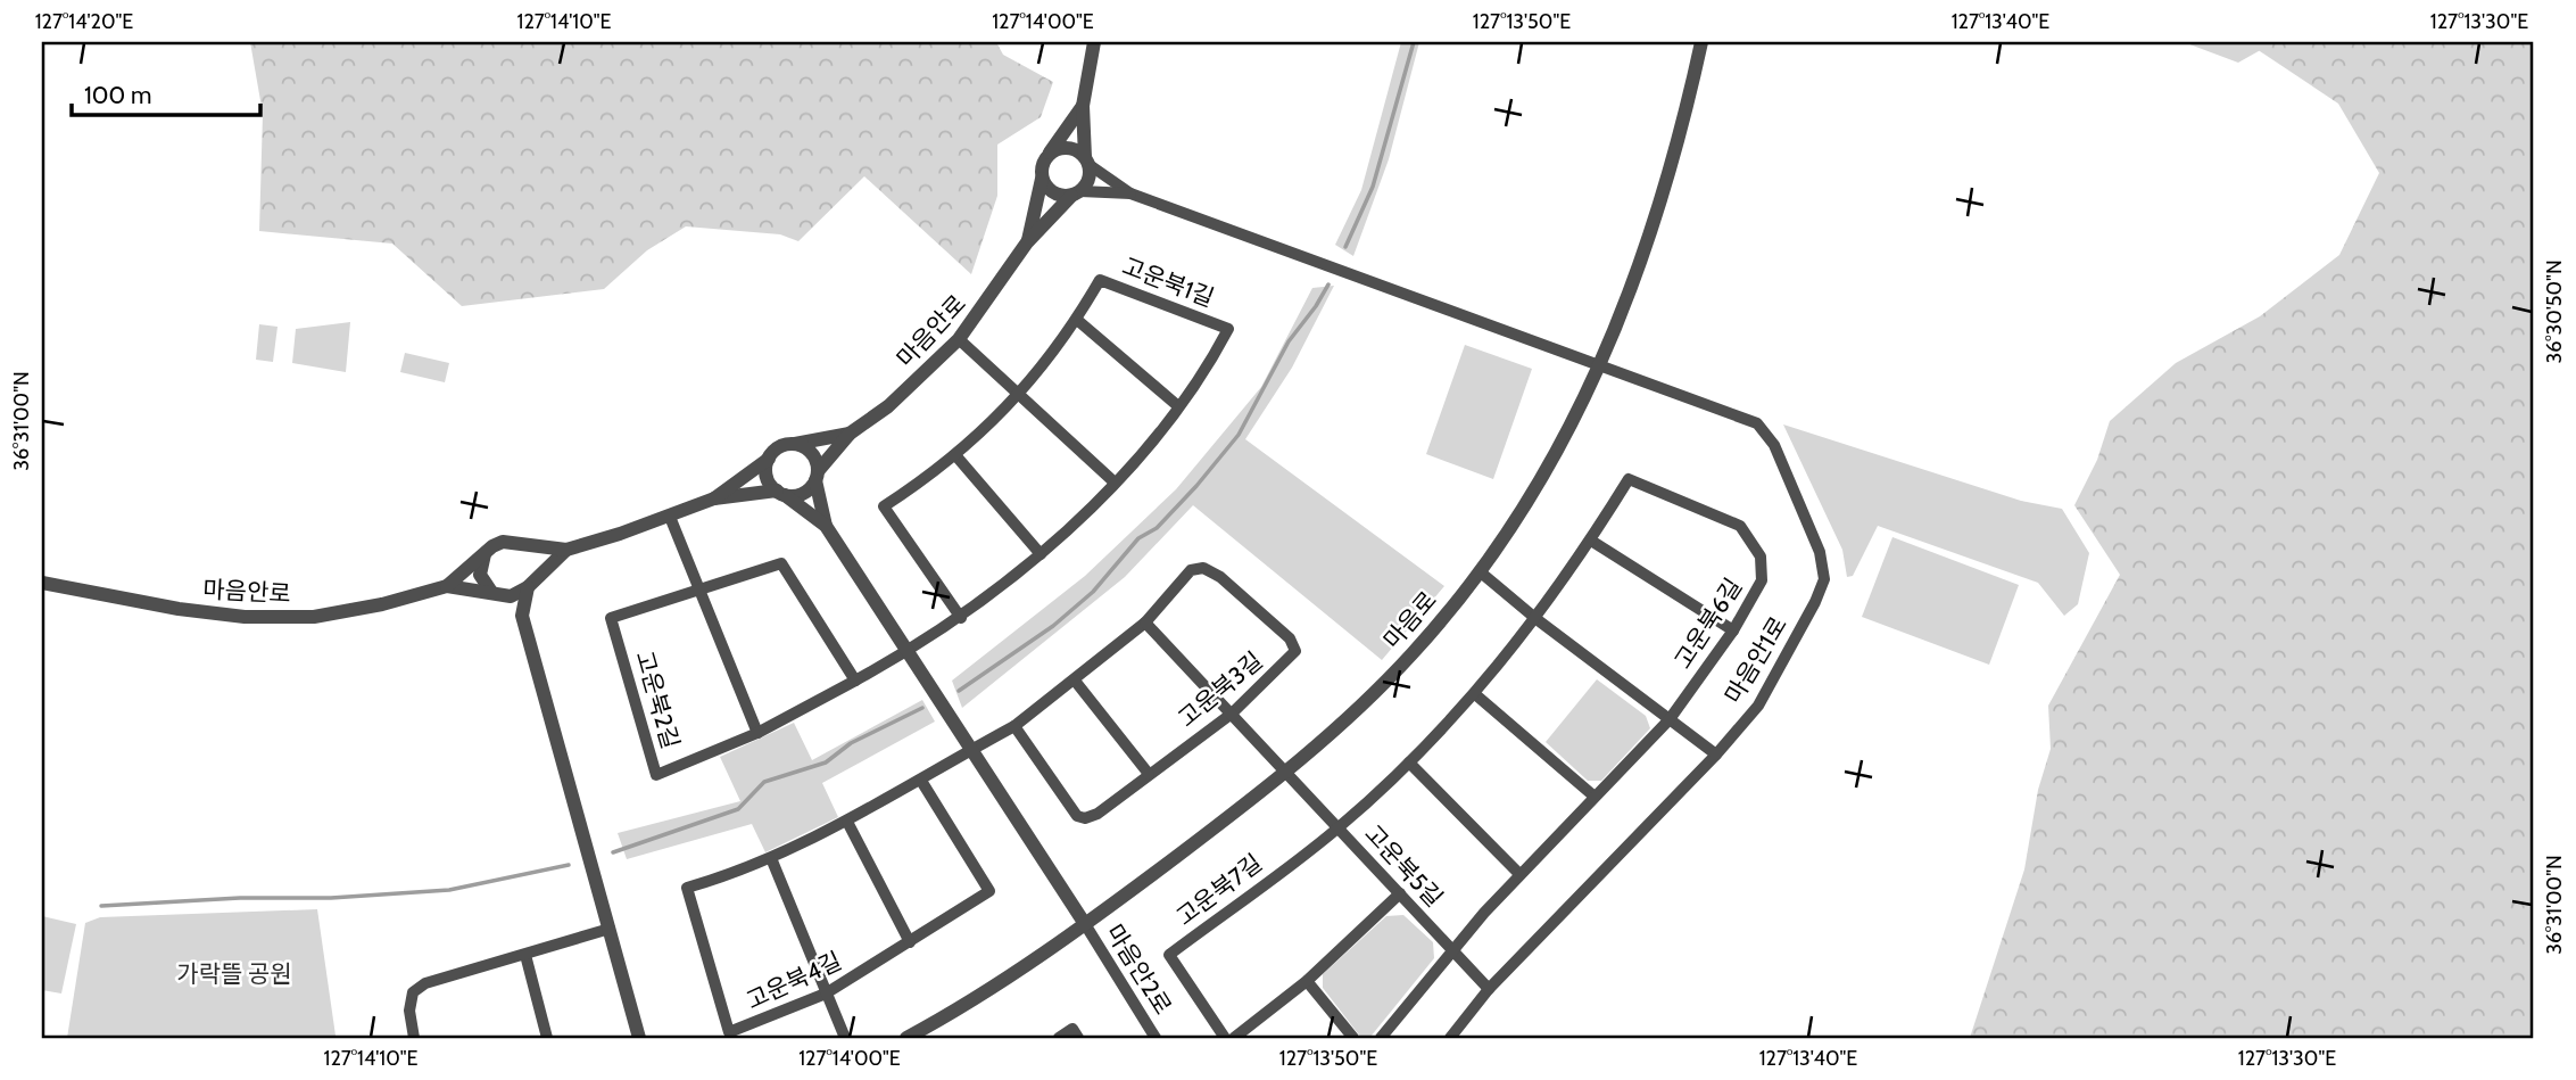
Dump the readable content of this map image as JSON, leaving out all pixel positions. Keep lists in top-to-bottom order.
{
  "streets": {
    "street": [
      "고운북1길",
      "마음안로",
      "마음로",
      "고운북6길",
      "마음안1로",
      "고운북3길",
      "고운북2길",
      "고운북5길",
      "고운북7길",
      "마음안2로",
      "고운북4길"
    ]
  },
  "crossings": [
    ["고운북1길", "고운북2길"],
    ["마음로", "마음안1로"],
    ["마음로", "고운북5길"],
    ["마음로", "마음안2로"],
    ["고운북6길", "고운북5길"],
    ["고운북6길", "고운북7길"],
    ["마음안1로", "고운북5길"],
    ["고운북3길", "고운북5길"],
    ["고운북3길", "고운북4길"],
    ["고운북5길", "고운북7길"]
  ],
  "parks": ["가락뜰 공원"],
  "scale_bar": "100 m",
  "coordinates": [
    "127°14'20\"E",
    "127°14'10\"E",
    "127°14'00\"E",
    "127°13'50\"E",
    "127°13'40\"E",
    "127°13'30\"E",
    "36°30'50\"N",
    "36°31'00\"N"
  ]
}
